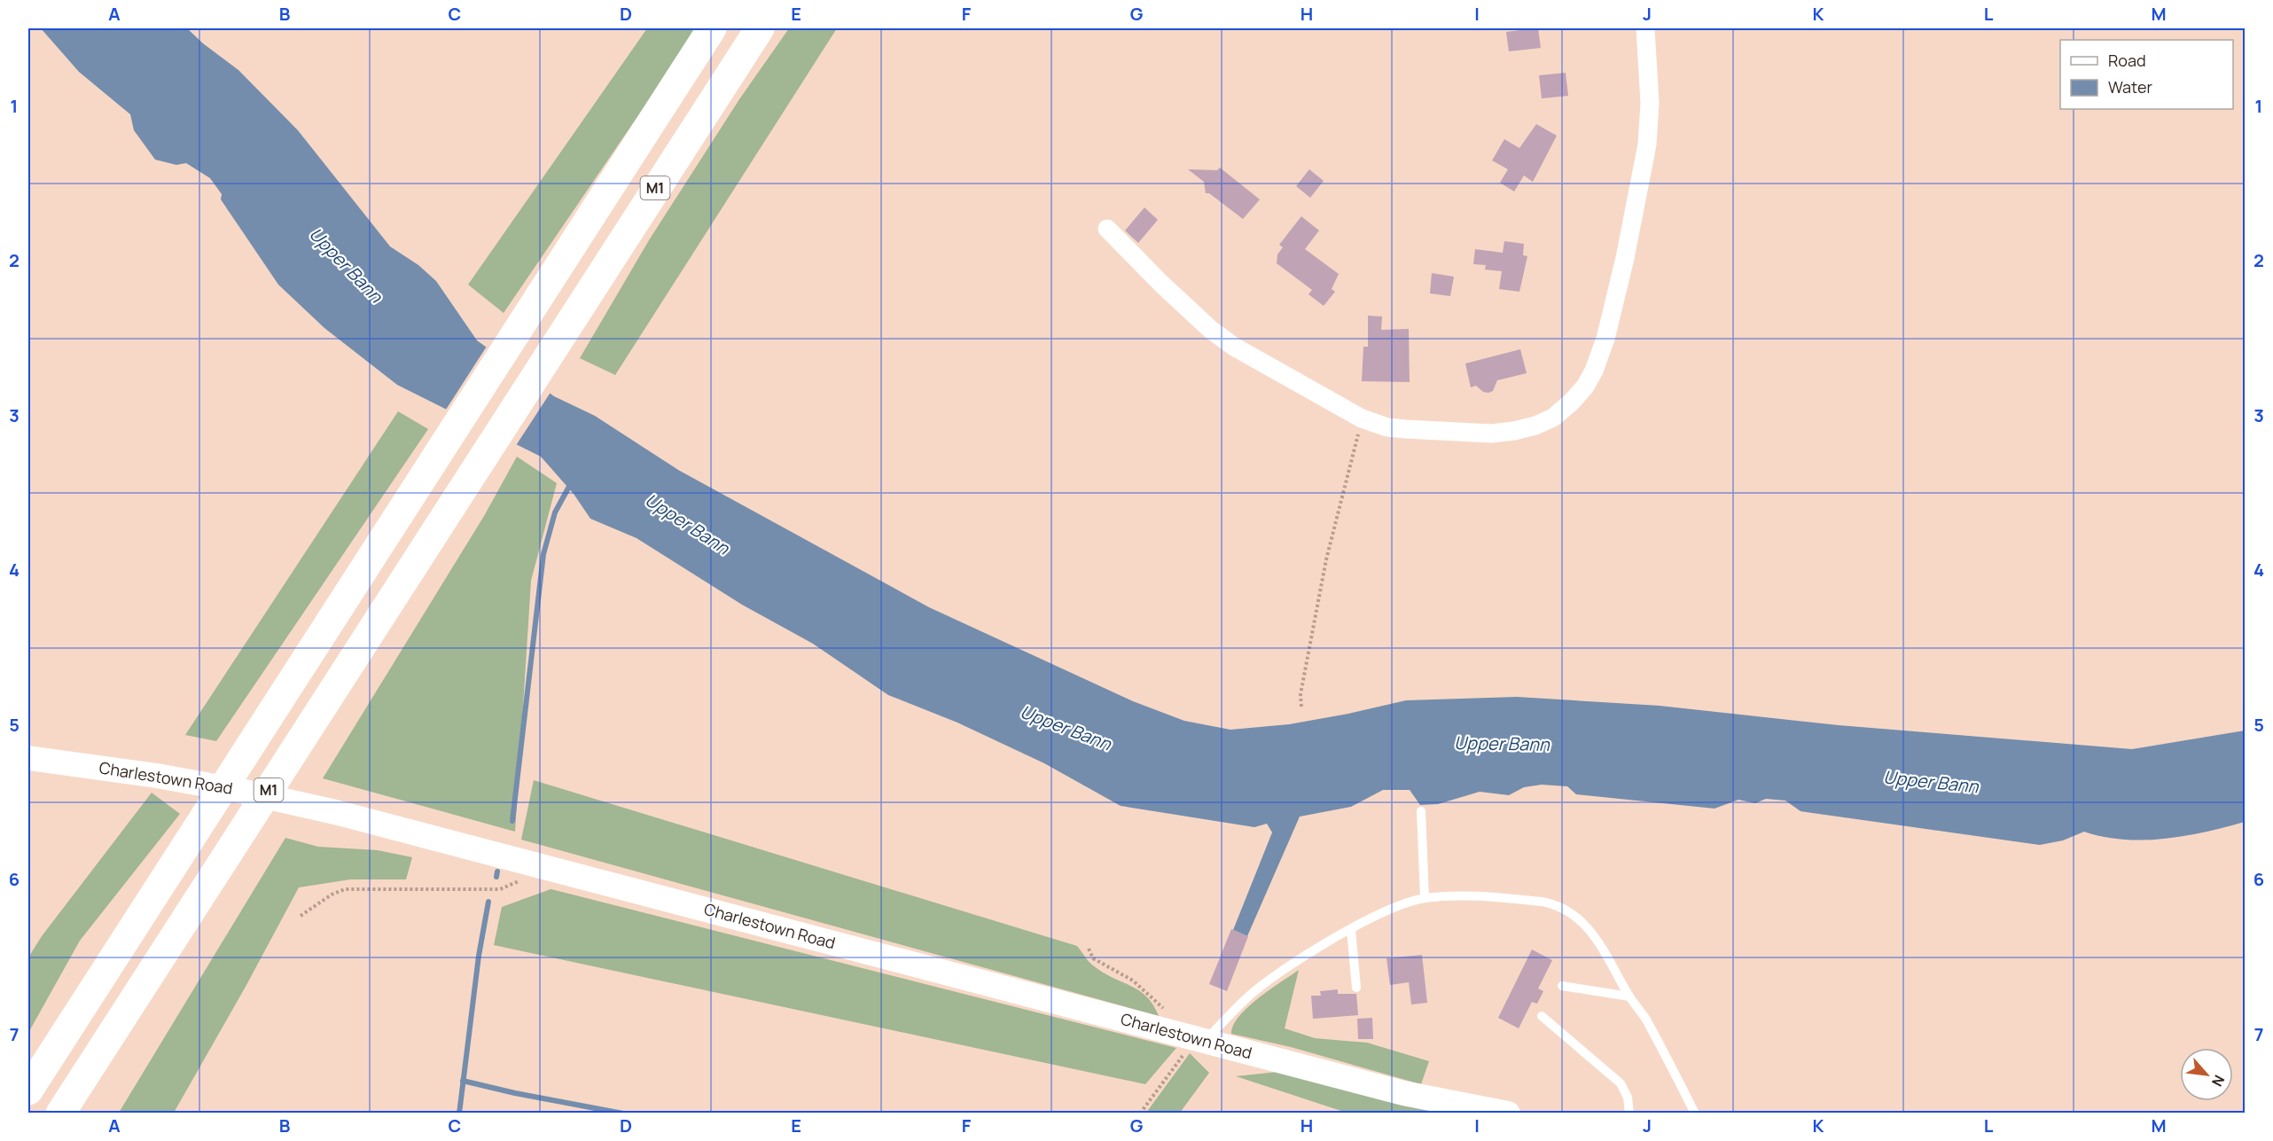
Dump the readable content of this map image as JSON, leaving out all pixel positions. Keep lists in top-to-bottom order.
{
  "streets": {
    "highway": ["M1"],
    "main road": ["Charlestown Road"]
  },
  "water": ["Upper Bann"],
  "legend": ["Road", "Water"],
  "north": "bottom right",
  "grid": {
    "columns": [
      "A",
      "B",
      "C",
      "D",
      "E",
      "F",
      "G",
      "H",
      "I",
      "J",
      "K",
      "L",
      "M"
    ],
    "rows": [
      "1",
      "2",
      "3",
      "4",
      "5",
      "6",
      "7"
    ]
  }
}
